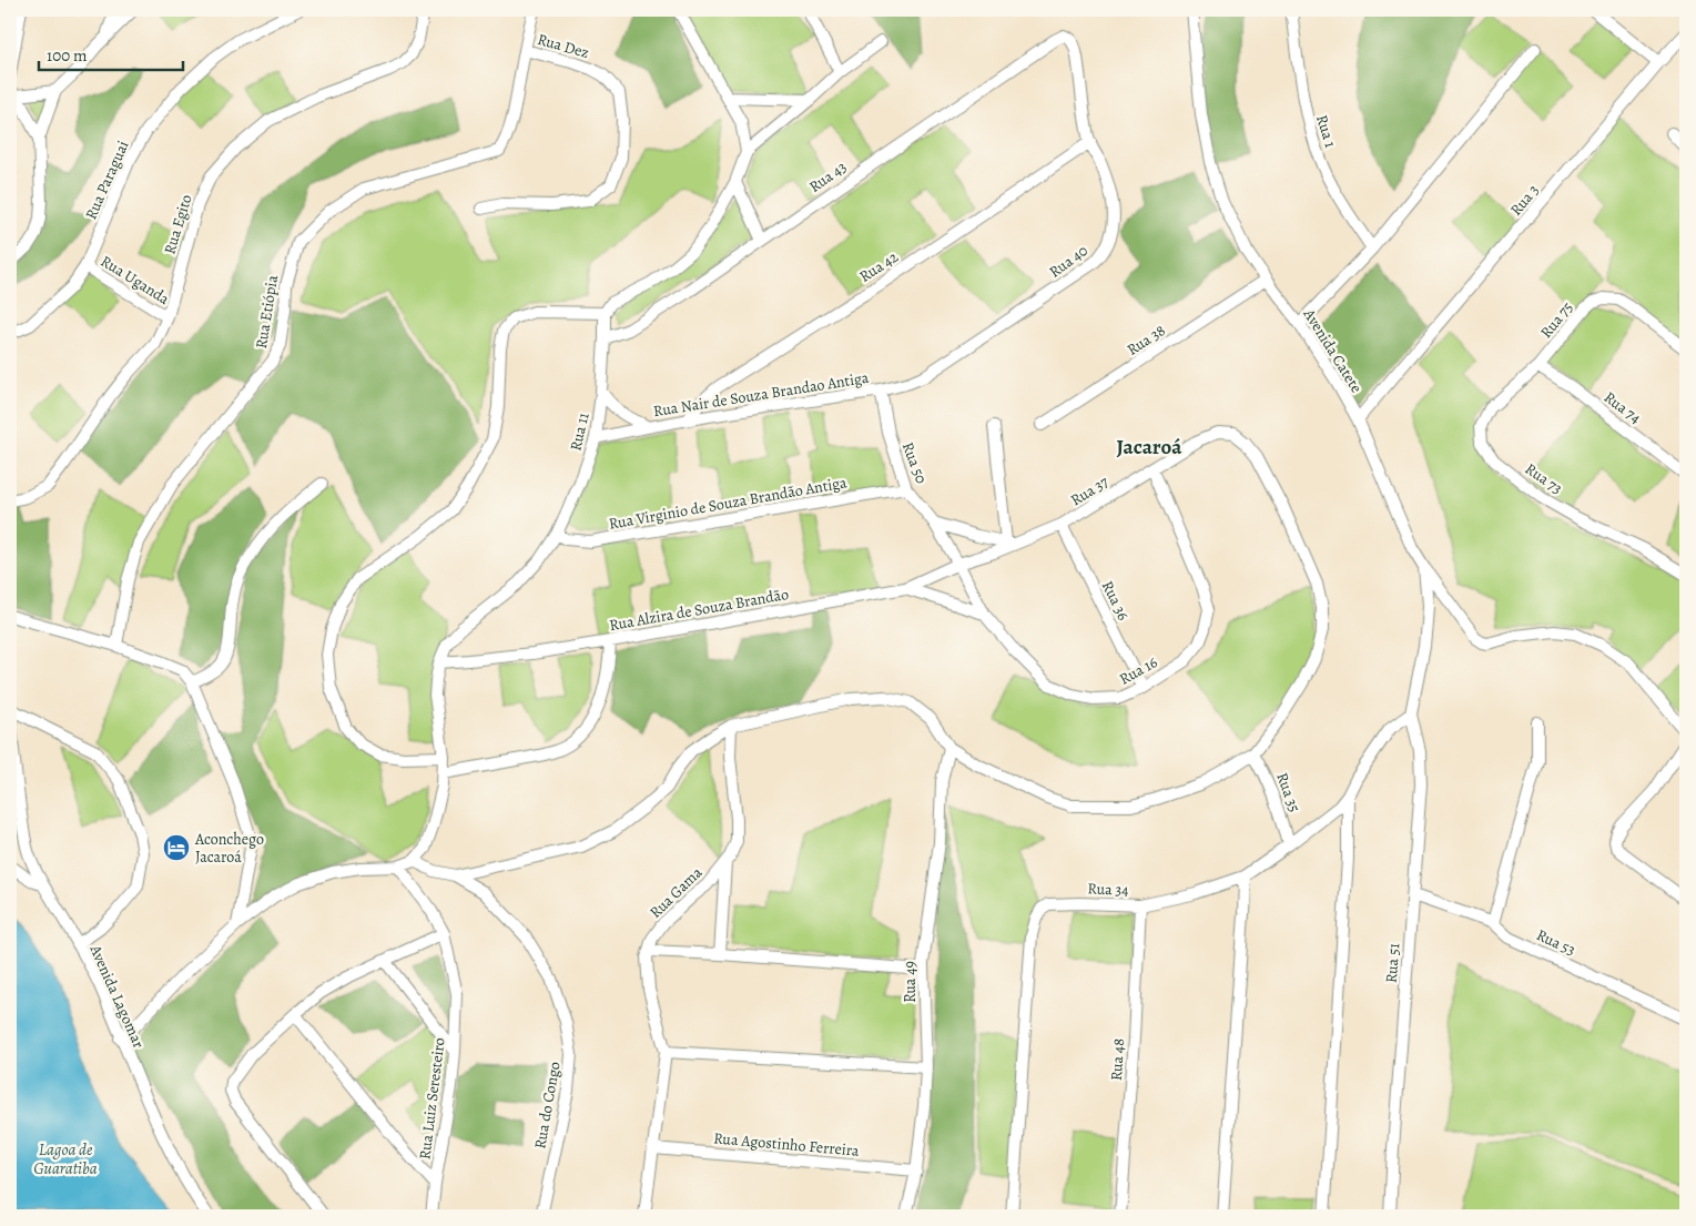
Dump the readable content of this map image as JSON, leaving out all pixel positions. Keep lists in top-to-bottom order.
{
  "streets": {
    "street": [
      "Rua Dez",
      "Rua 1",
      "Rua 43",
      "Rua Paraguai",
      "Rua 3",
      "Rua Egito",
      "Rua 40",
      "Rua 42",
      "Rua Uganda",
      "Rua Etiópia",
      "Rua 75",
      "Rua 38",
      "Avenida Catete",
      "Rua Nair de Souza Brandao Antiga",
      "Rua 74",
      "Rua 11",
      "Rua 50",
      "Rua 73",
      "Rua 37",
      "Rua Virginio de Souza Brandão Antiga",
      "Rua 36",
      "Rua Alzira de Souza Brandão",
      "Rua 16",
      "Rua 35",
      "Rua 34",
      "Rua Gama",
      "Rua 53",
      "Rua 51",
      "Rua 49",
      "Avenida Lagomar",
      "Rua 48",
      "Rua Luiz Seresteiro",
      "Rua do Congo",
      "Rua Agostinho Ferreira"
    ]
  },
  "crossings": [
    ["Rua Dez", "Rua Etiópia"],
    ["Rua 43", "Rua 40"],
    ["Rua 43", "Rua 11"],
    ["Rua Paraguai", "Rua Uganda"],
    ["Rua 3", "Avenida Catete"],
    ["Rua Egito", "Rua Uganda"],
    ["Rua 40", "Rua 42"],
    ["Rua 40", "Rua Nair de Souza Brandao Antiga"],
    ["Rua 40", "Rua 50"],
    ["Rua 42", "Rua Nair de Souza Brandao Antiga"],
    ["Rua 75", "Rua 74"],
    ["Rua 75", "Rua 73"],
    ["Rua 38", "Avenida Catete"],
    ["Avenida Catete", "Rua 34"],
    ["Avenida Catete", "Rua 51"],
    ["Rua Nair de Souza Brandao Antiga", "Rua 11"],
    ["Rua Nair de Souza Brandao Antiga", "Rua 50"],
    ["Rua 74", "Rua 73"],
    ["Rua 11", "Rua Virginio de Souza Brandão Antiga"],
    ["Rua 11", "Rua Alzira de Souza Brandão"],
    ["Rua 50", "Rua 37"],
    ["Rua 50", "Rua Virginio de Souza Brandão Antiga"],
    ["Rua 50", "Rua Alzira de Souza Brandão"],
    ["Rua 50", "Rua 16"],
    ["Rua 37", "Rua 36"],
    ["Rua 37", "Rua Alzira de Souza Brandão"],
    ["Rua 37", "Rua 16"],
    ["Rua 37", "Rua 35"],
    ["Rua 36", "Rua 16"],
    ["Rua Alzira de Souza Brandão", "Rua 16"],
    ["Rua 35", "Rua 34"],
    ["Rua 34", "Rua 51"],
    ["Rua 34", "Rua 48"],
    ["Rua Gama", "Rua Agostinho Ferreira"],
    ["Rua 53", "Rua 51"],
    ["Rua 49", "Rua Agostinho Ferreira"]
  ],
  "districts": ["Jacaroá"],
  "water": ["Lagoa de Guaratiba"],
  "places": {
    "hotel": ["Aconchego Jacaroá"]
  },
  "scale_bar": "100 m"
}
